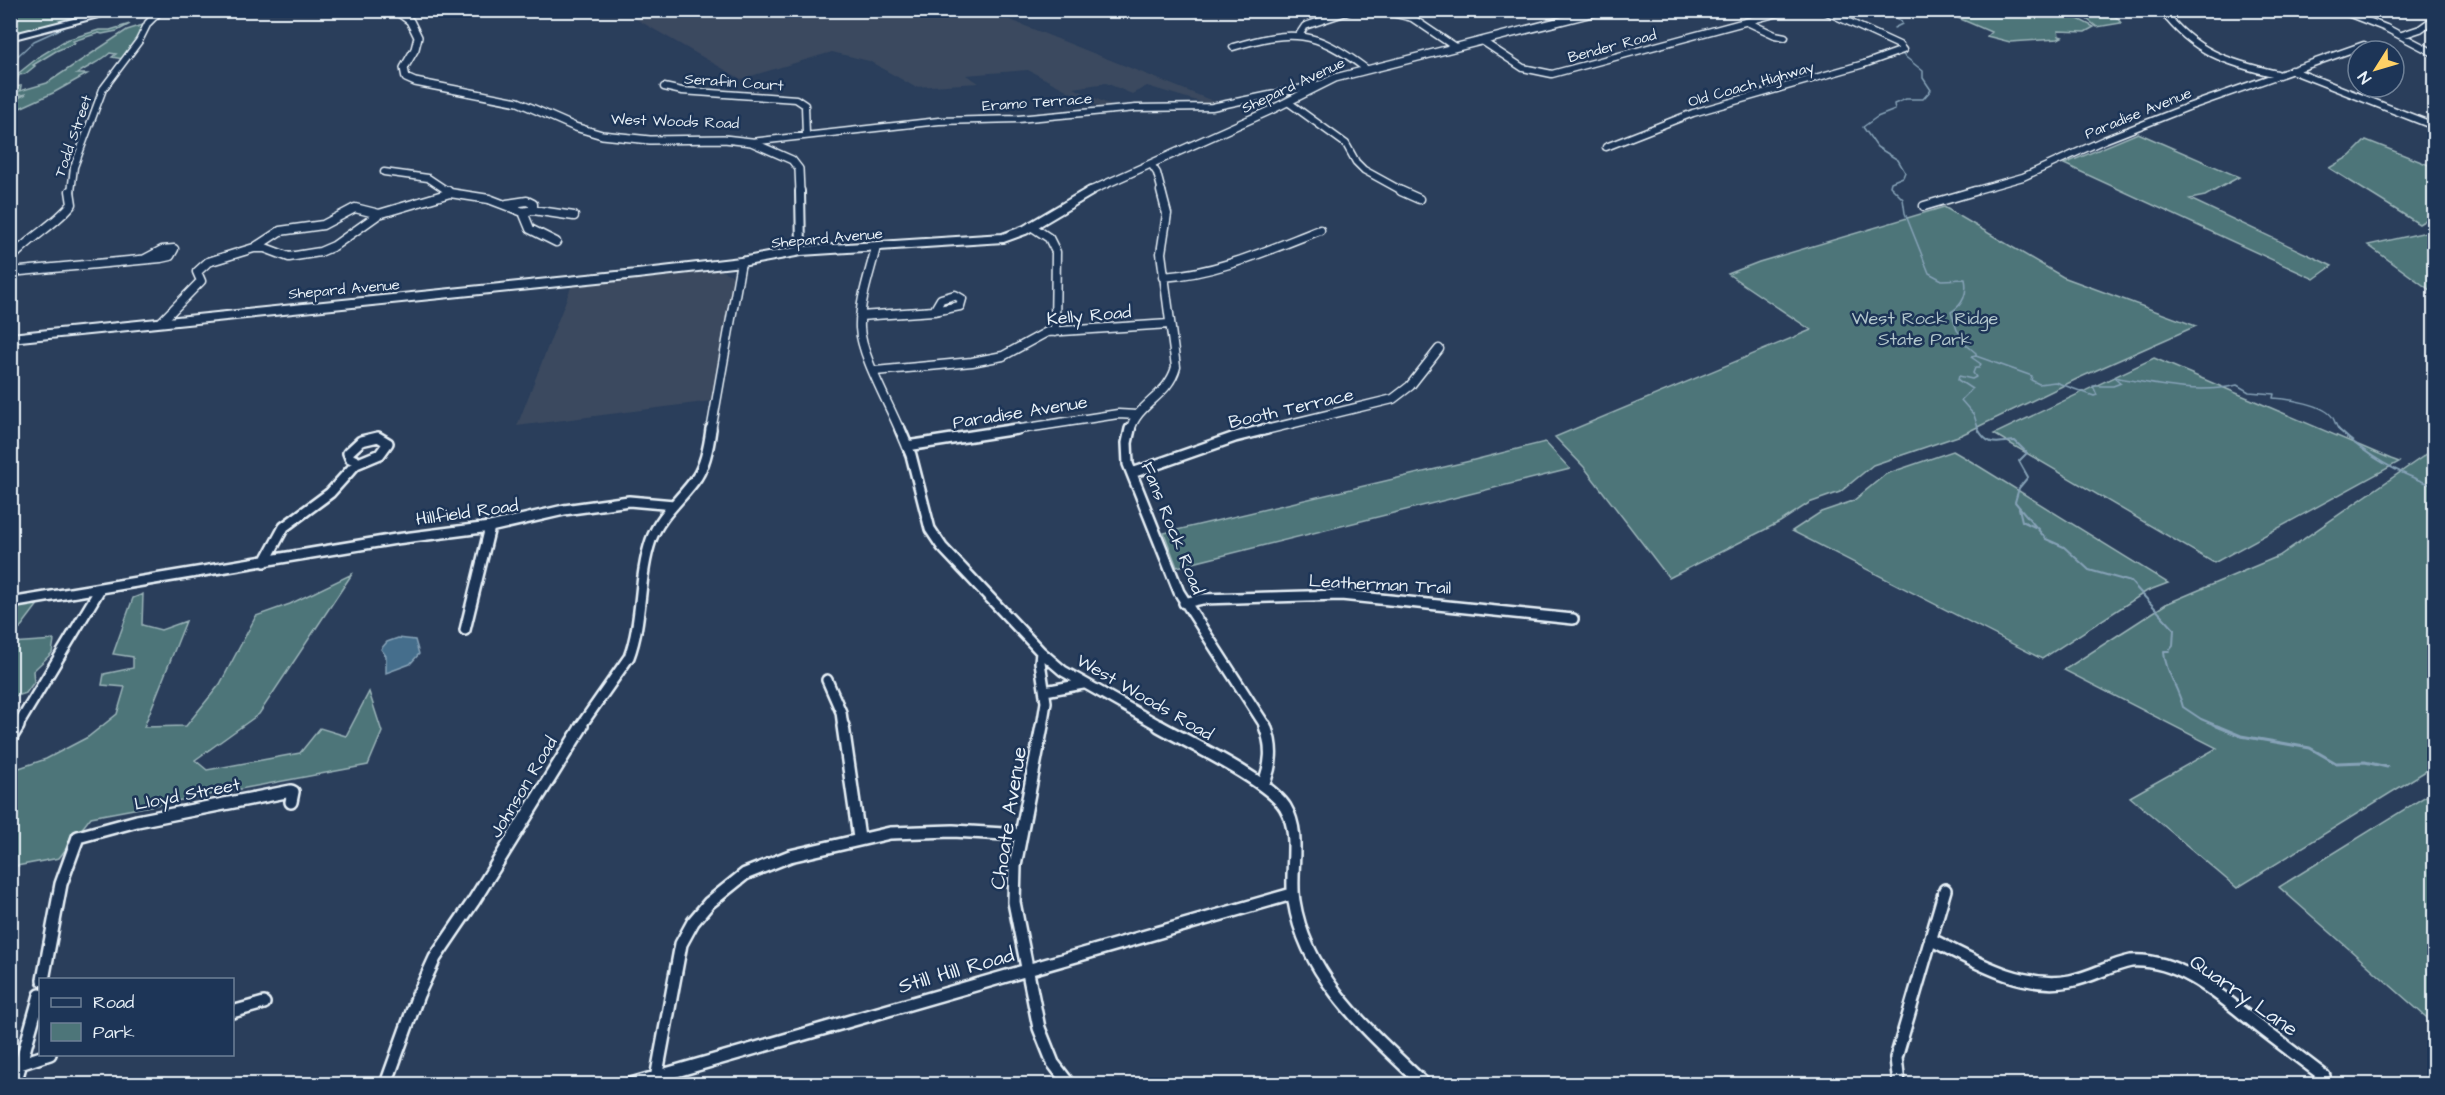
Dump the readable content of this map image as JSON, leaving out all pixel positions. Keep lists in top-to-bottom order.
{
  "streets": {
    "main road": ["Shepard Avenue", "West Woods Road"],
    "street": [
      "Bender Road",
      "Serafin Court",
      "Old Coach Highway",
      "Eramo Terrace",
      "Paradise Avenue",
      "Todd Street",
      "Kelly Road",
      "Booth Terrace",
      "Hillfield Road",
      "Fans Rock Road",
      "Leatherman Trail",
      "Johnson Road",
      "Lloyd Street",
      "Choate Avenue",
      "Still Hill Road",
      "Quarry Lane"
    ]
  },
  "crossings": [
    ["Bender Road", "Shepard Avenue"],
    ["Serafin Court", "Eramo Terrace"],
    ["Shepard Avenue", "Eramo Terrace"],
    ["Shepard Avenue", "West Woods Road"],
    ["Shepard Avenue", "Fans Rock Road"],
    ["Eramo Terrace", "West Woods Road"],
    ["Paradise Avenue", "West Woods Road"],
    ["Paradise Avenue", "Fans Rock Road"],
    ["West Woods Road", "Kelly Road"],
    ["West Woods Road", "Fans Rock Road"],
    ["West Woods Road", "Choate Avenue"],
    ["West Woods Road", "Still Hill Road"],
    ["Kelly Road", "Fans Rock Road"],
    ["Booth Terrace", "Fans Rock Road"],
    ["Hillfield Road", "Johnson Road"],
    ["Fans Rock Road", "Leatherman Trail"],
    ["Choate Avenue", "Still Hill Road"]
  ],
  "parks": ["West Rock Ridge State Park"],
  "legend": ["Road", "Park"],
  "north": "bottom left"
}
